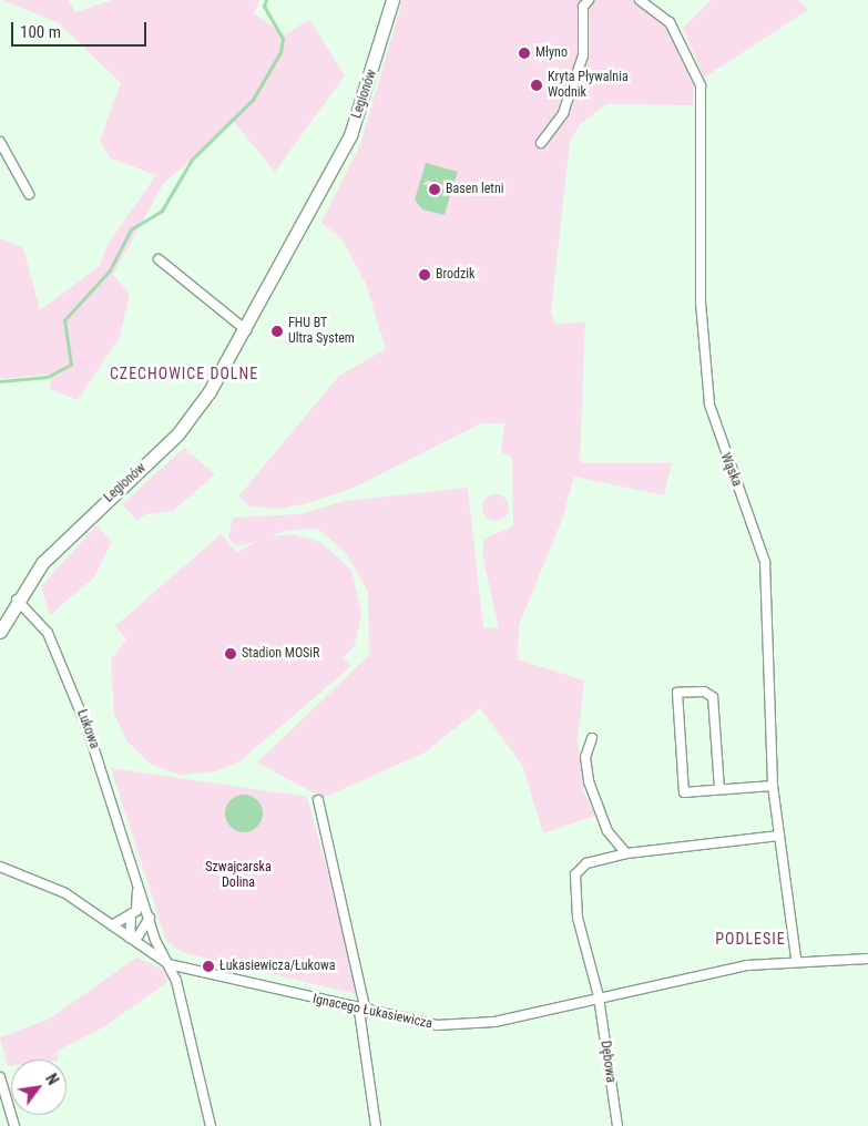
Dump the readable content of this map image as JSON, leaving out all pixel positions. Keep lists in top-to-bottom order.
{
  "streets": {
    "street": [
      "Legionów",
      "Wąska",
      "Łukowa",
      "Ignacego Łukasiewicza",
      "Dębowa"
    ]
  },
  "crossings": [
    ["Legionów", "Łukowa"],
    ["Wąska", "Ignacego Łukasiewicza"],
    ["Wąska", "Dębowa"],
    ["Łukowa", "Ignacego Łukasiewicza"],
    ["Ignacego Łukasiewicza", "Dębowa"]
  ],
  "districts": ["CZECHOWICE DOLNE", "PODLESIE"],
  "parks": ["Szwajcarska Dolina"],
  "places": [
    "Młyno",
    "Kryta Pływalnia Wodnik",
    "Basen letni",
    "Brodzik",
    "FHU BT Ultra System",
    "Stadion MOSiR",
    "Łukasiewicza/Łukowa"
  ],
  "scale_bar": "100 m",
  "north": "top right"
}
